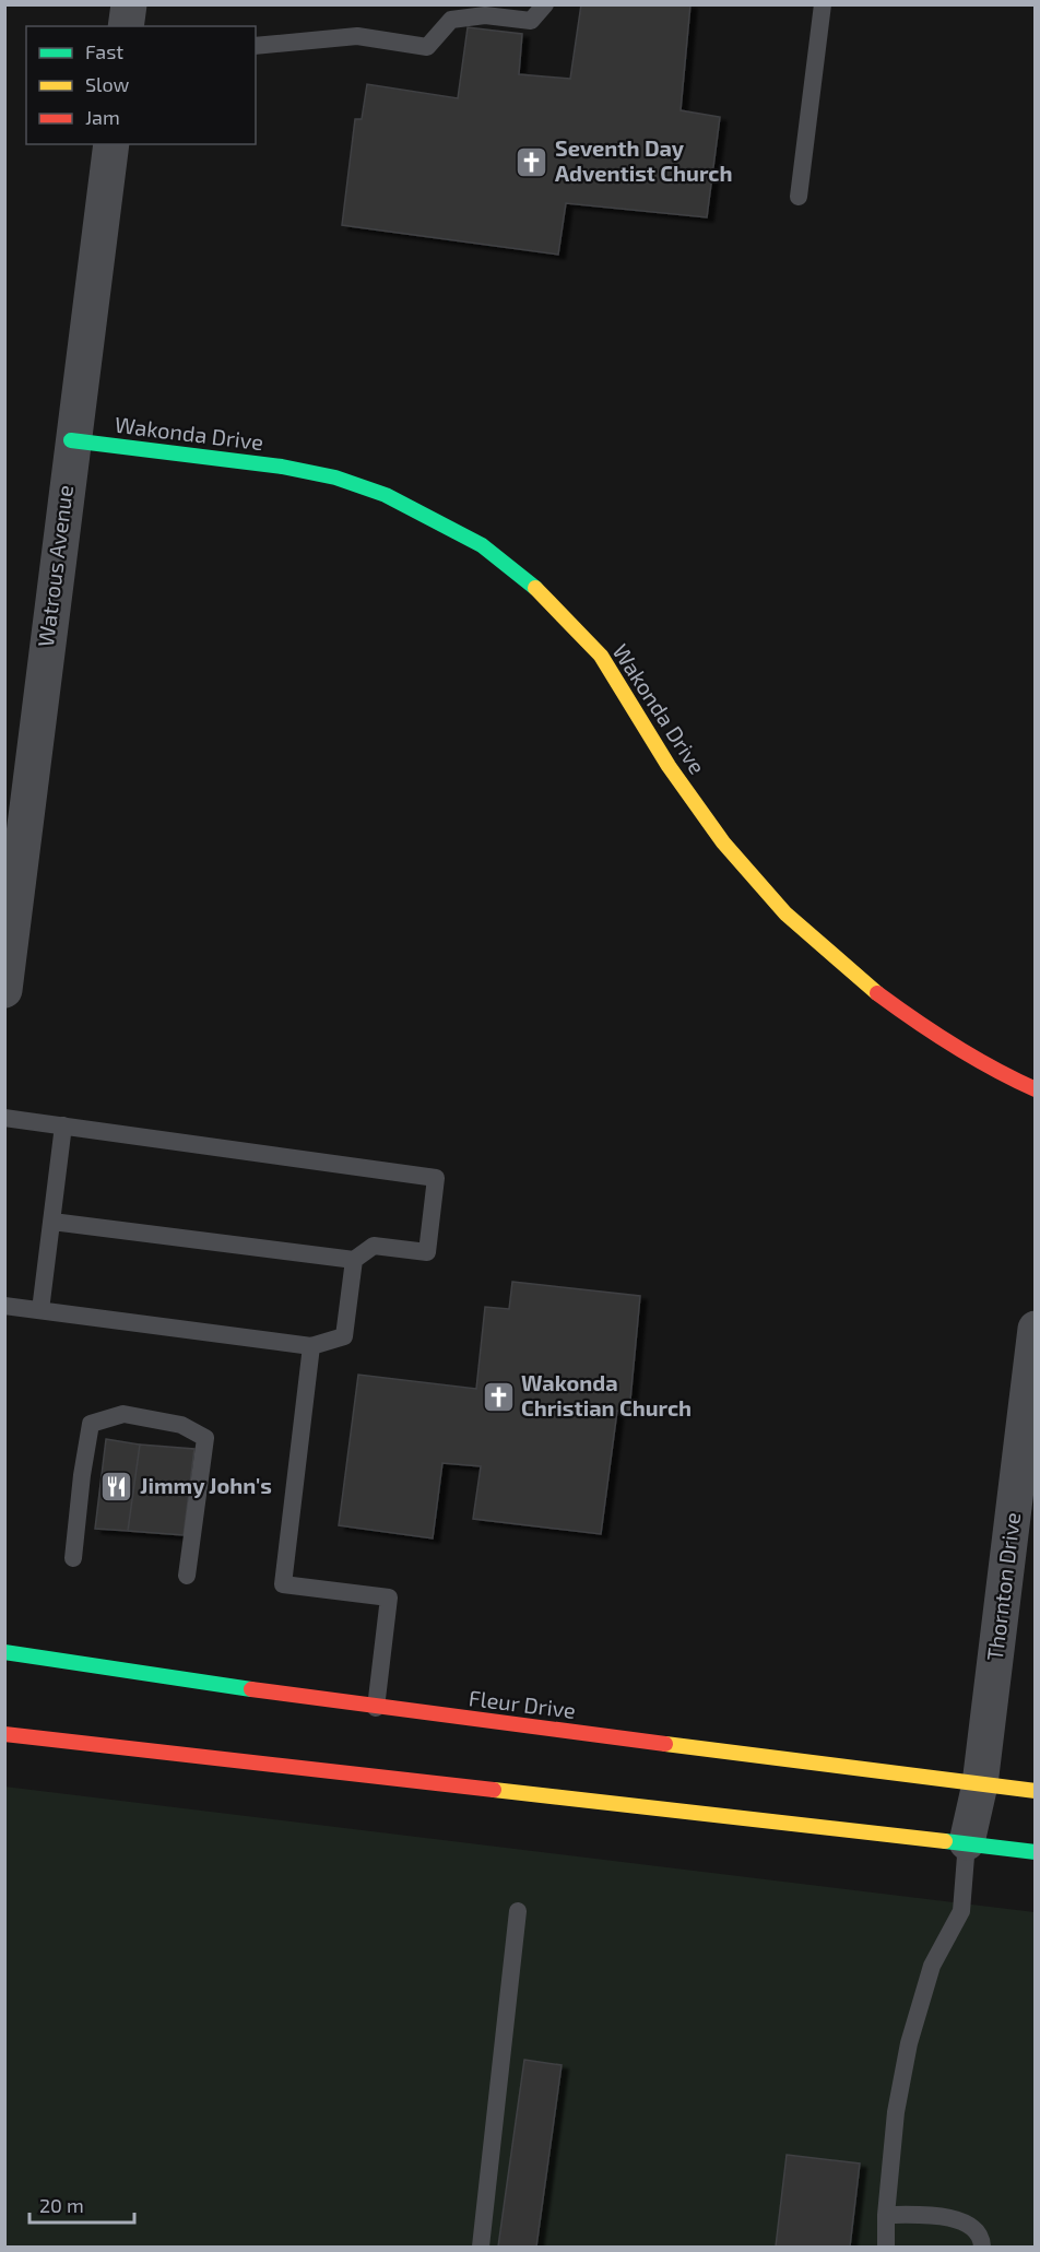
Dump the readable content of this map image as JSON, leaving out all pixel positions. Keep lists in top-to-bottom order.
{
  "streets": {
    "main road": ["Wakonda Drive", "Fleur Drive"],
    "street": ["Watrous Avenue", "Thornton Drive"]
  },
  "crossings": [
    ["Wakonda Drive", "Watrous Avenue"],
    ["Thornton Drive", "Fleur Drive"]
  ],
  "places": {
    "church": ["Seventh Day Adventist Church", "Wakonda Christian Church"],
    "restaurant": ["Jimmy John's"]
  },
  "legend": ["Fast", "Slow", "Jam"],
  "scale_bar": "20 m"
}
